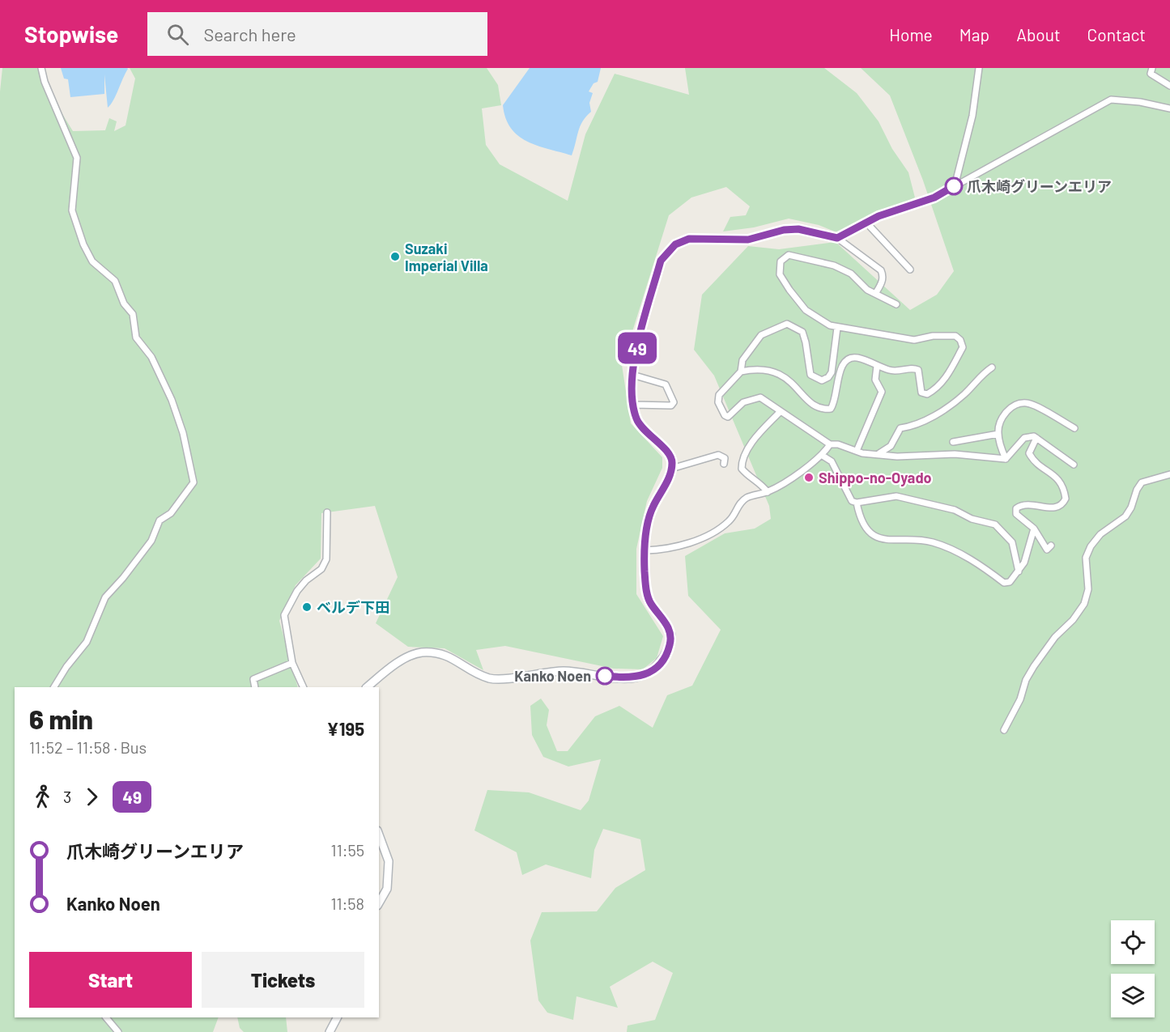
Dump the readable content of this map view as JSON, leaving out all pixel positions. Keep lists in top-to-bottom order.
{
  "places": [
    "爪木崎グリーンエリア",
    "Suzaki Imperial Villa",
    "Shippo-no-Oyado",
    "ベルデ下田",
    "Kanko Noen"
  ],
  "lines": ["bus line 49"],
  "page": {
    "header": "Stopwise",
    "search": "Search here",
    "nav": [
      "Home",
      "Map",
      "About",
      "Contact"
    ],
    "on_map": "49",
    "heading": ["6 min", "11:52 – 11:58 · Bus", "¥195"],
    "legs": ["3", "49"],
    "list": [
      {
        "name": "爪木崎グリーンエリア",
        "value": "11:55"
      },
      {
        "name": "Kanko Noen",
        "value": "11:58"
      }
    ],
    "buttons": ["Start", "Tickets"]
  }
}
